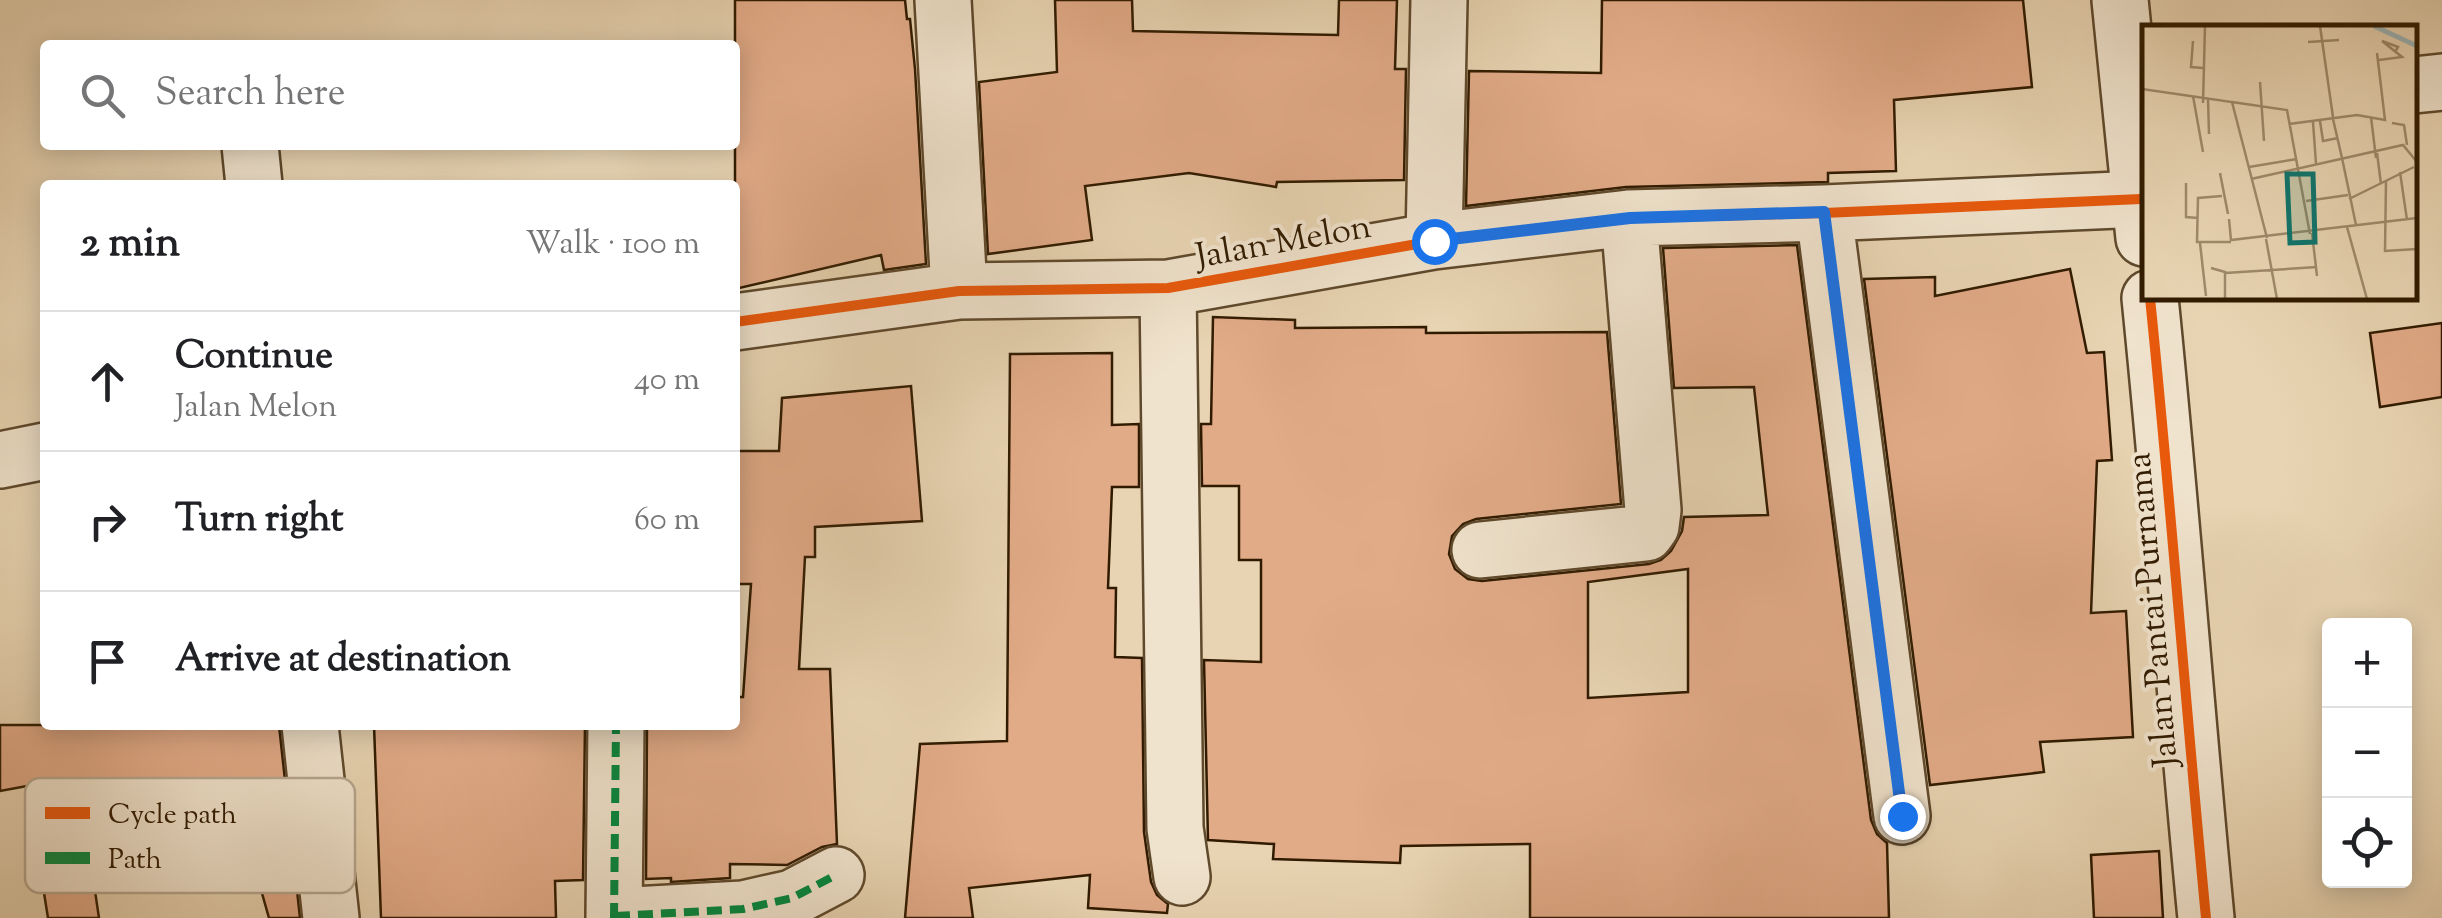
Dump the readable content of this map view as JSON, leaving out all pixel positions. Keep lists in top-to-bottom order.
{
  "streets": {
    "street": ["Jalan Melon", "Jalan Pantai Purnama"]
  },
  "legend": ["Cycle path", "Path"],
  "page": {
    "search": "Search here",
    "heading": ["2 min", "Walk · 100 m"],
    "list": [
      ["Continue", "Jalan Melon", "40 m"],
      ["Turn right", "60 m"],
      "Arrive at destination"
    ],
    "map_buttons": ["+", "−"]
  }
}
